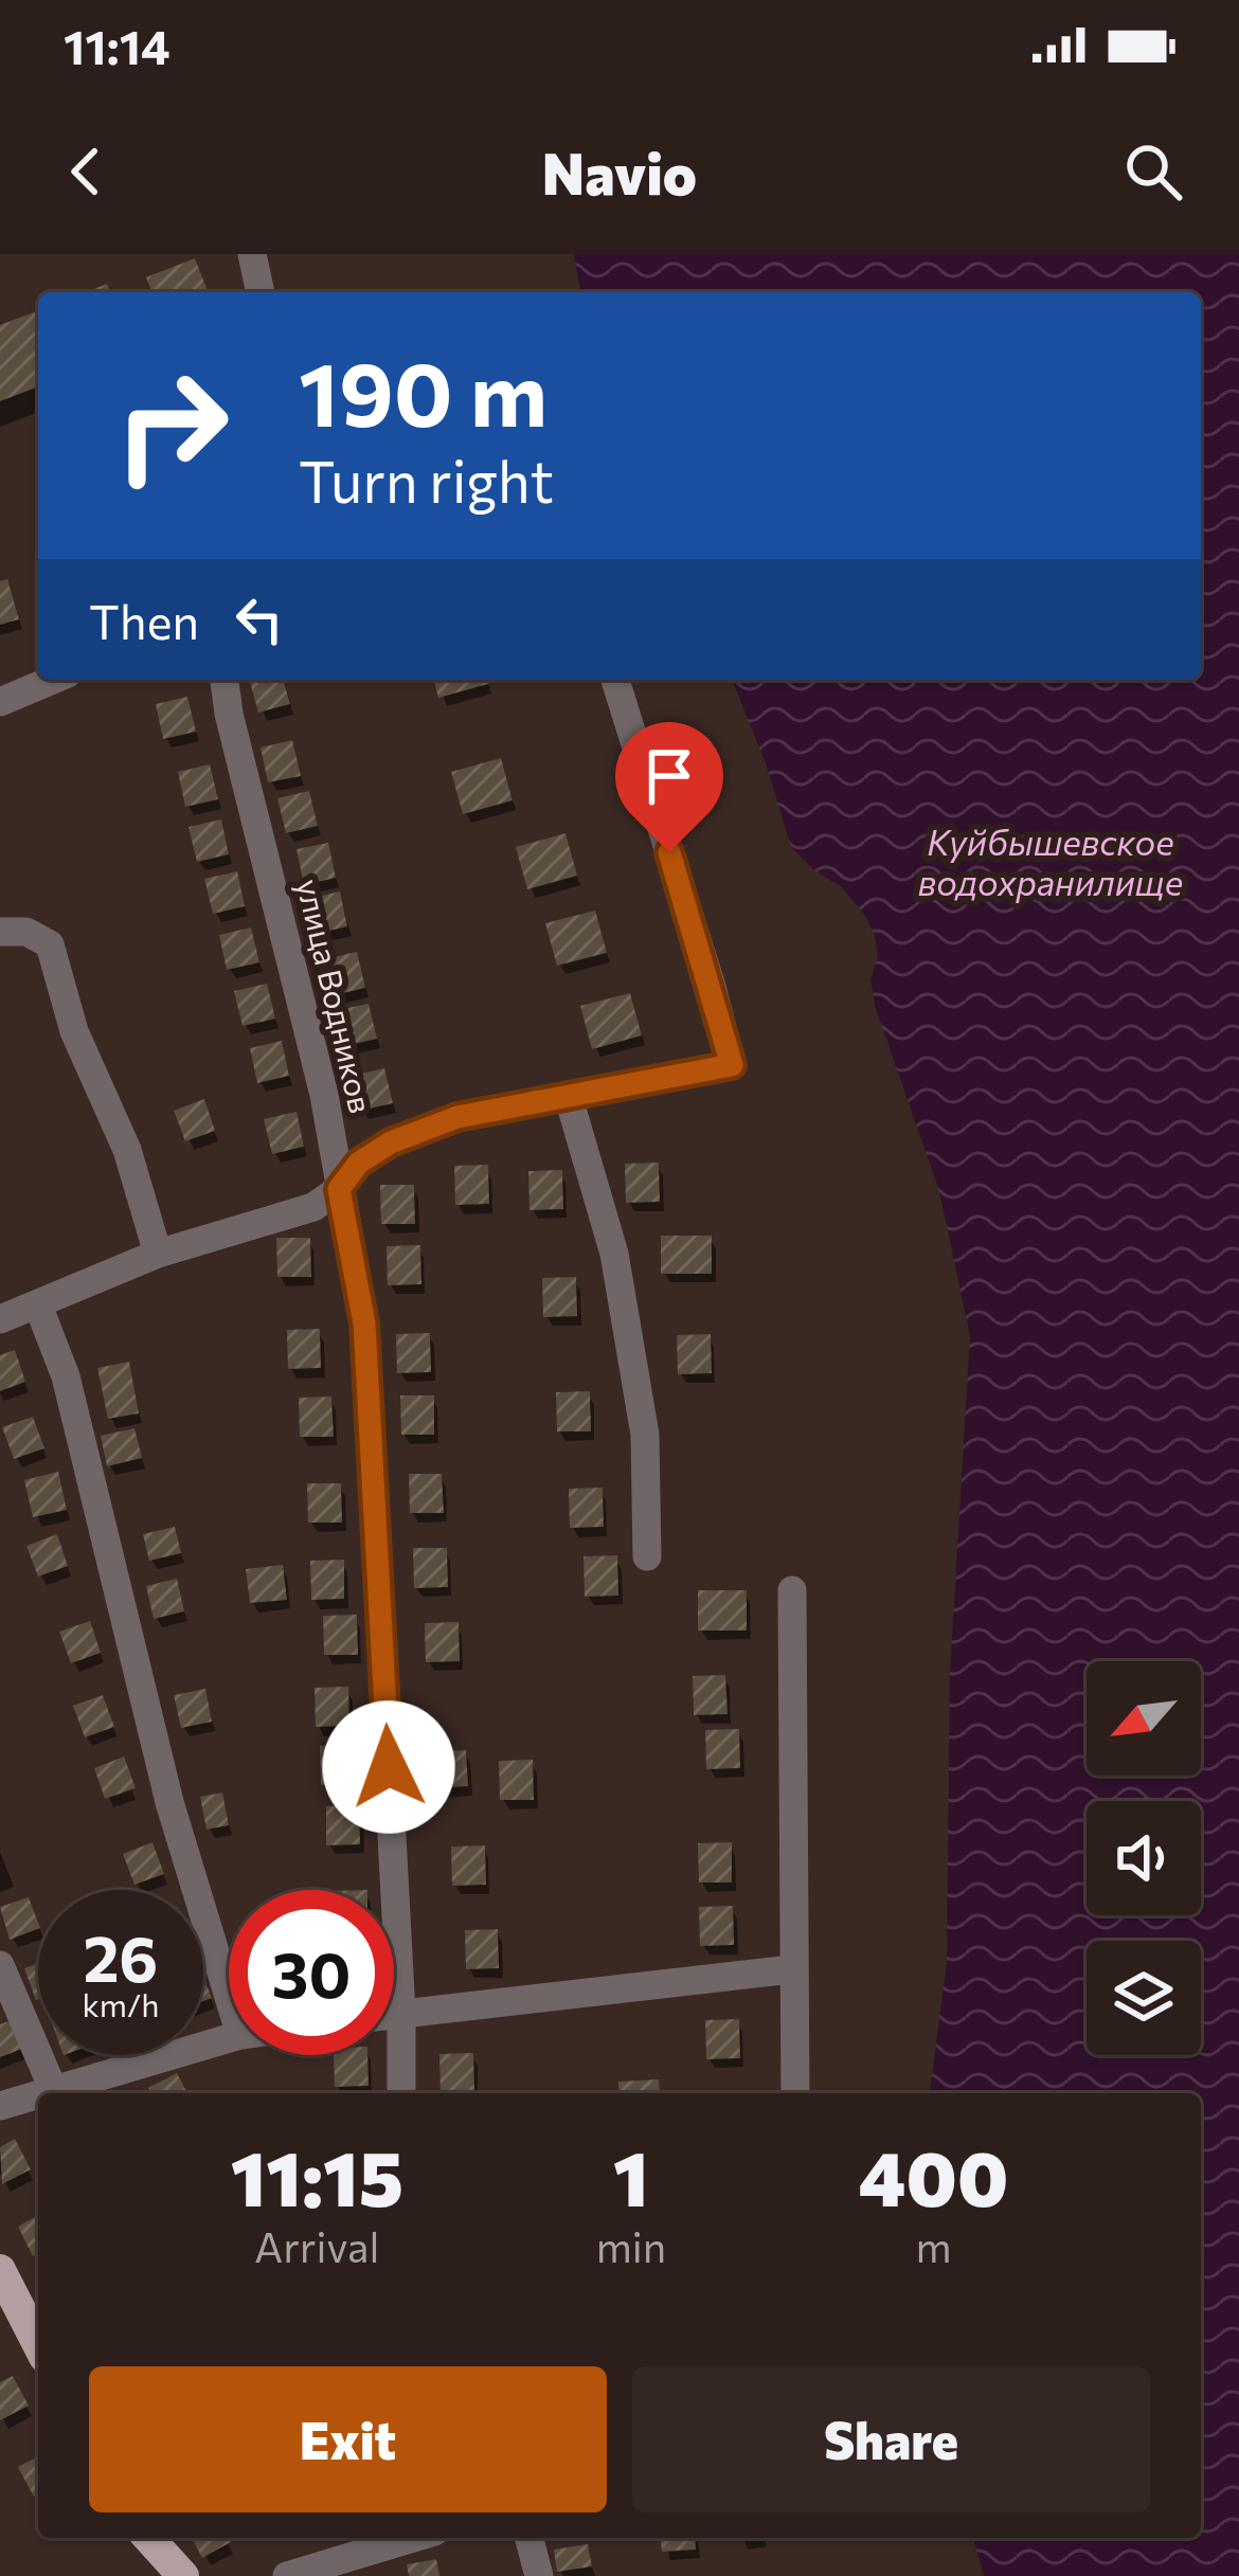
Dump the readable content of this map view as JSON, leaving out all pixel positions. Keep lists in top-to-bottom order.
{
  "streets": {
    "street": ["улица Водников"]
  },
  "water": ["Куйбышевское водохранилище"],
  "north": "bottom left",
  "page": {
    "status": "11:14",
    "header": "Navio",
    "turn": ["190 m", "Turn right"],
    "then": "Then",
    "speed": "26 km/h",
    "limit": "30",
    "eta": [
      "11:15",
      "Arrival",
      "1",
      "min",
      "400",
      "m"
    ],
    "buttons": ["Exit", "Share"]
  }
}
